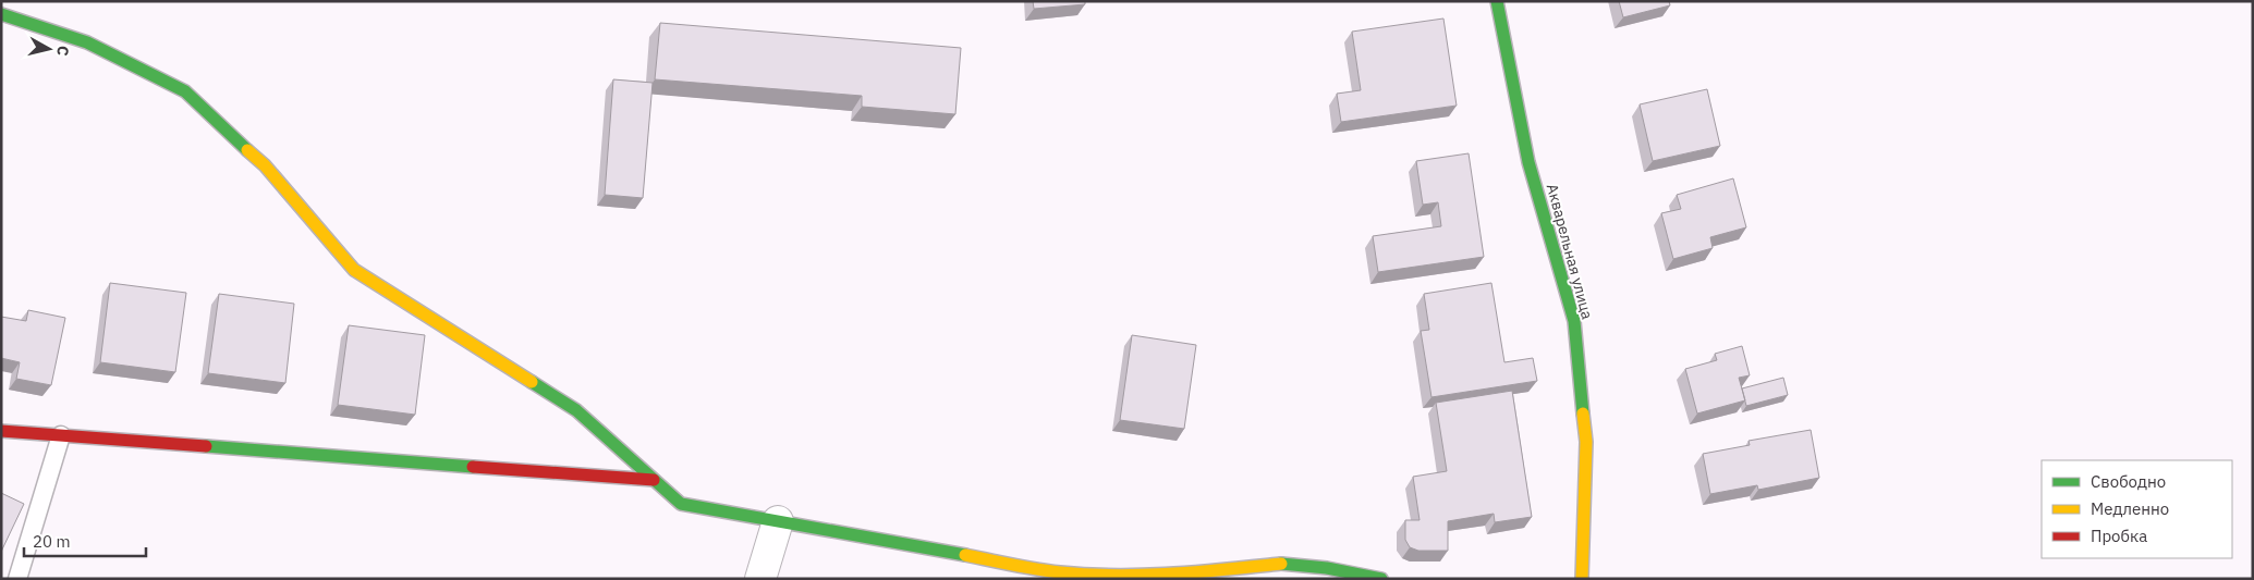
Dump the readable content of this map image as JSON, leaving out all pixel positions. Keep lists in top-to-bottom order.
{
  "streets": {
    "street": ["Акварельная улица"]
  },
  "legend": ["Свободно", "Медленно", "Пробка"],
  "scale_bar": "20 m",
  "north": "right"
}
